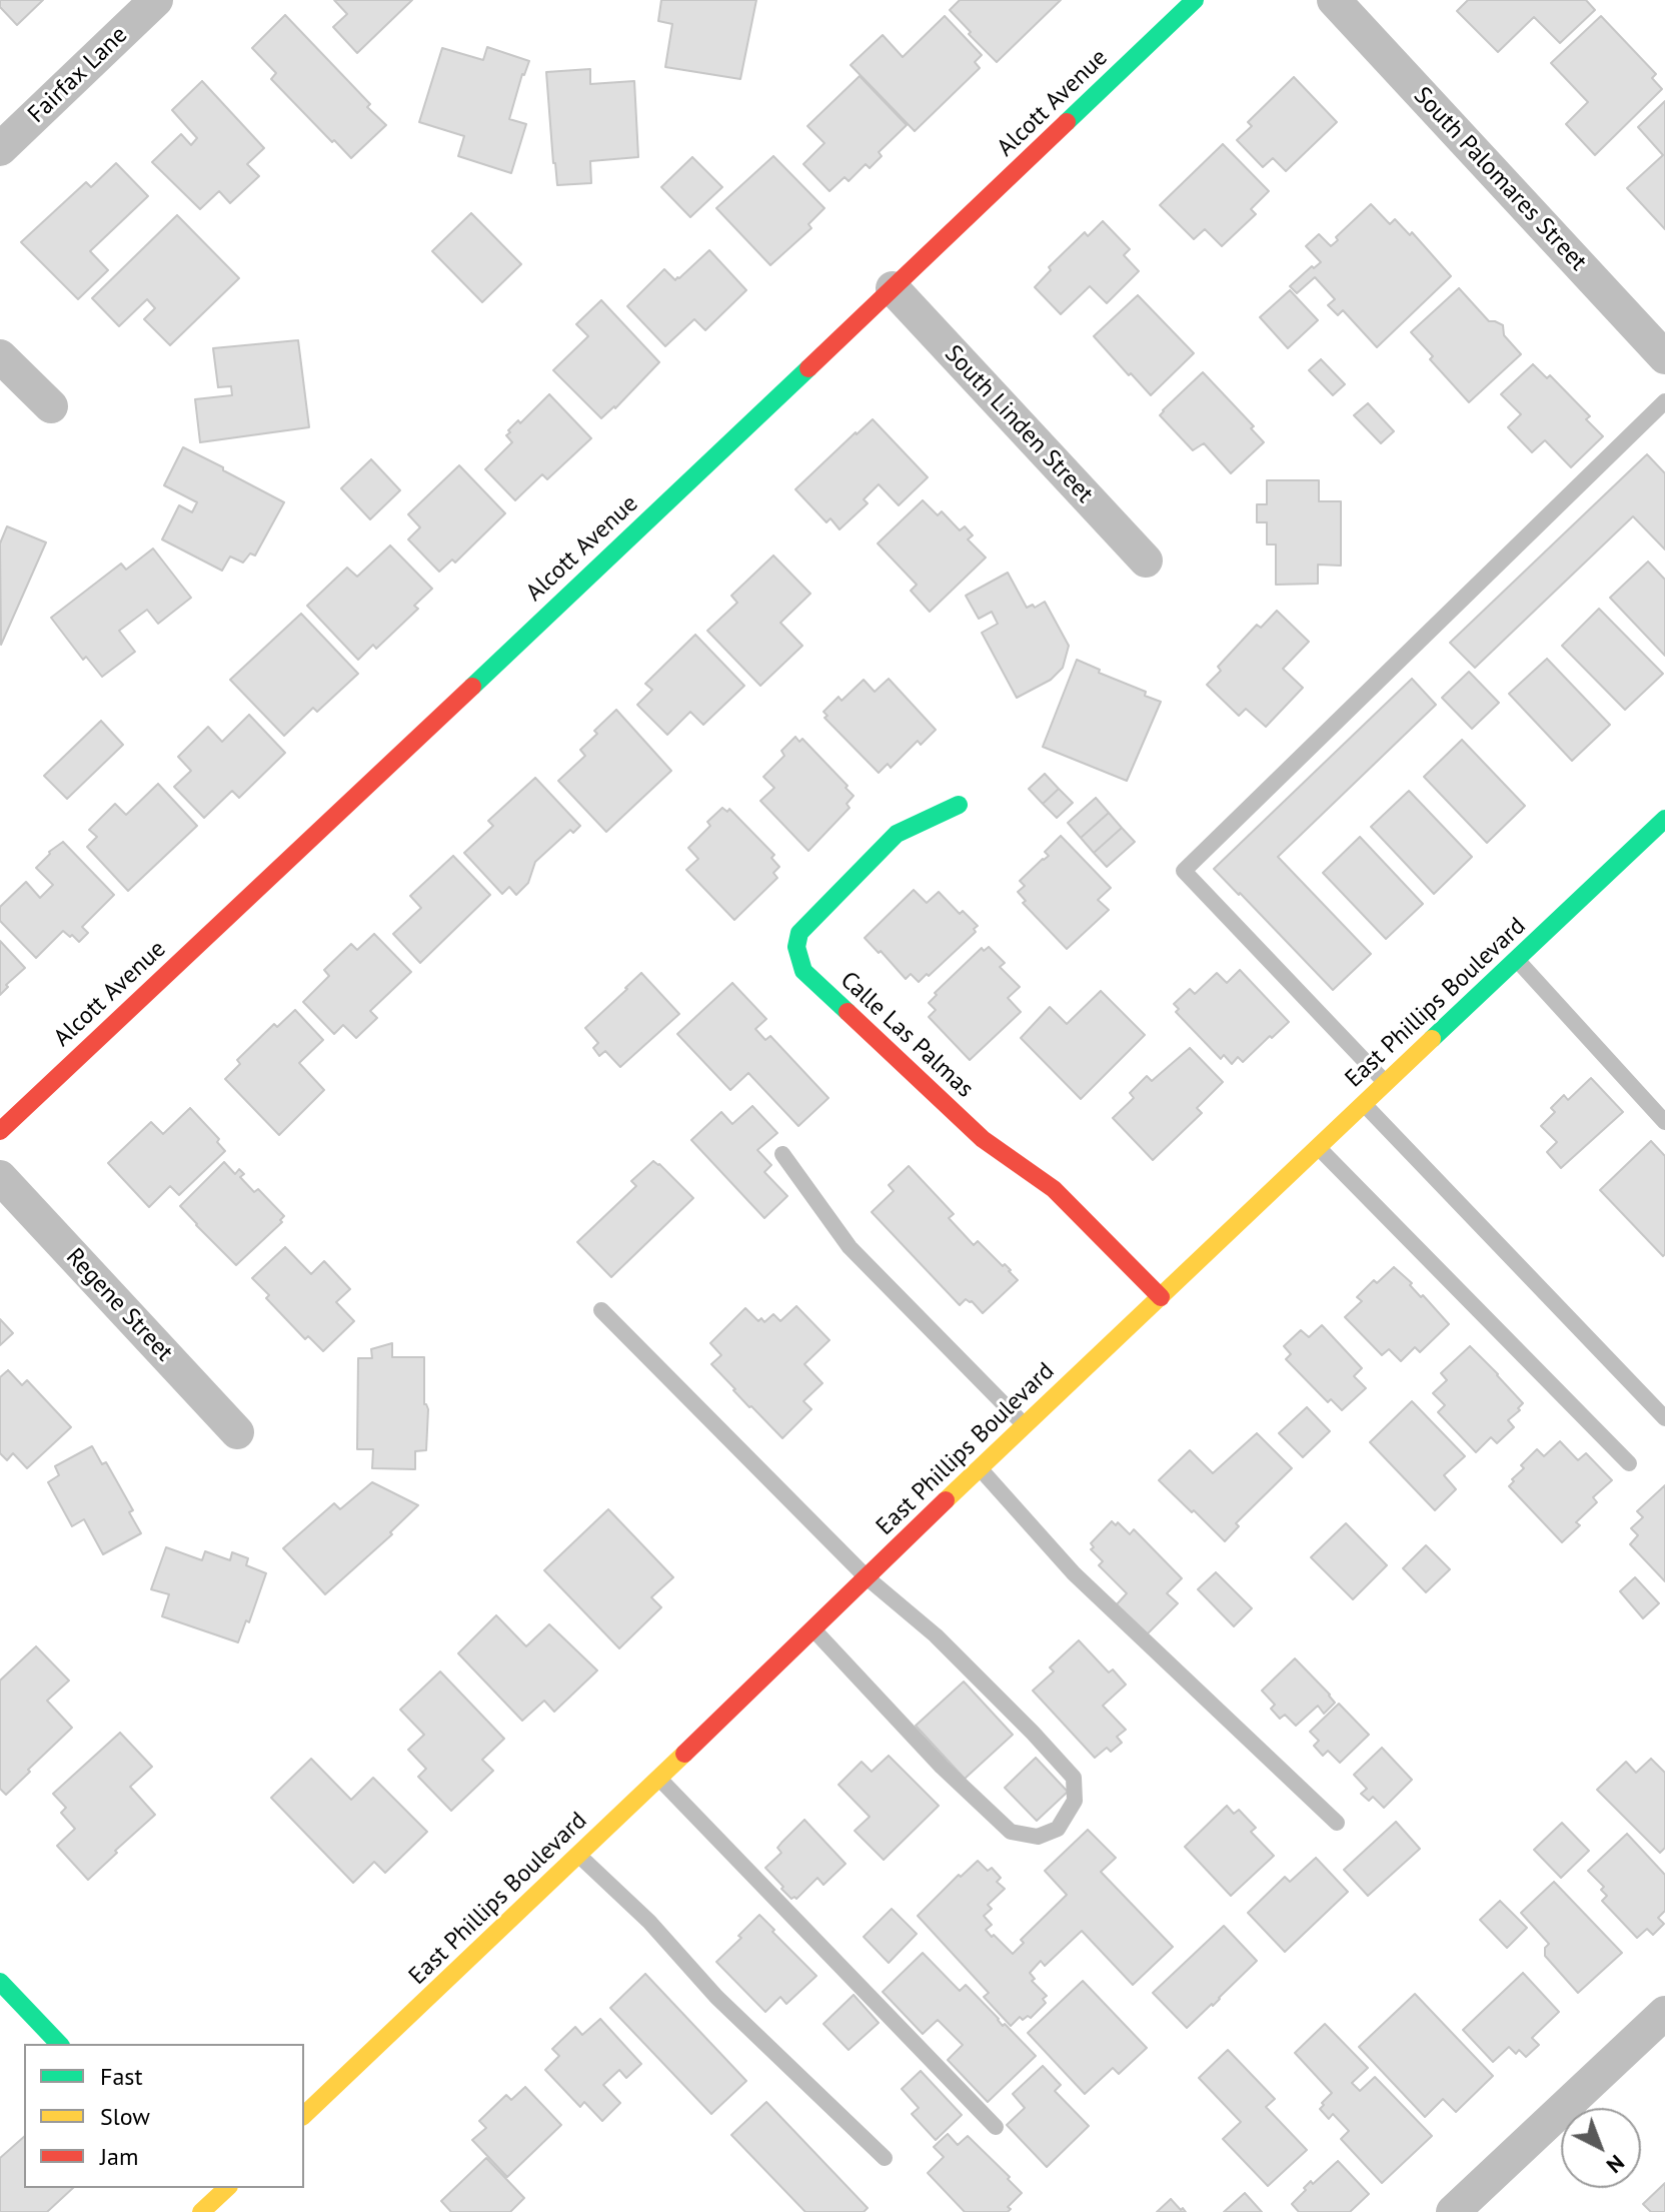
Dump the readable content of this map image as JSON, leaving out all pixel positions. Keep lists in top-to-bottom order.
{
  "streets": {
    "street": [
      "Fairfax Lane",
      "Alcott Avenue",
      "South Palomares Street",
      "South Linden Street",
      "East Phillips Boulevard",
      "Calle Las Palmas",
      "Regene Street"
    ]
  },
  "crossings": [
    ["Alcott Avenue", "South Linden Street"],
    ["East Phillips Boulevard", "Calle Las Palmas"]
  ],
  "legend": ["Fast", "Slow", "Jam"],
  "north": "bottom right"
}
